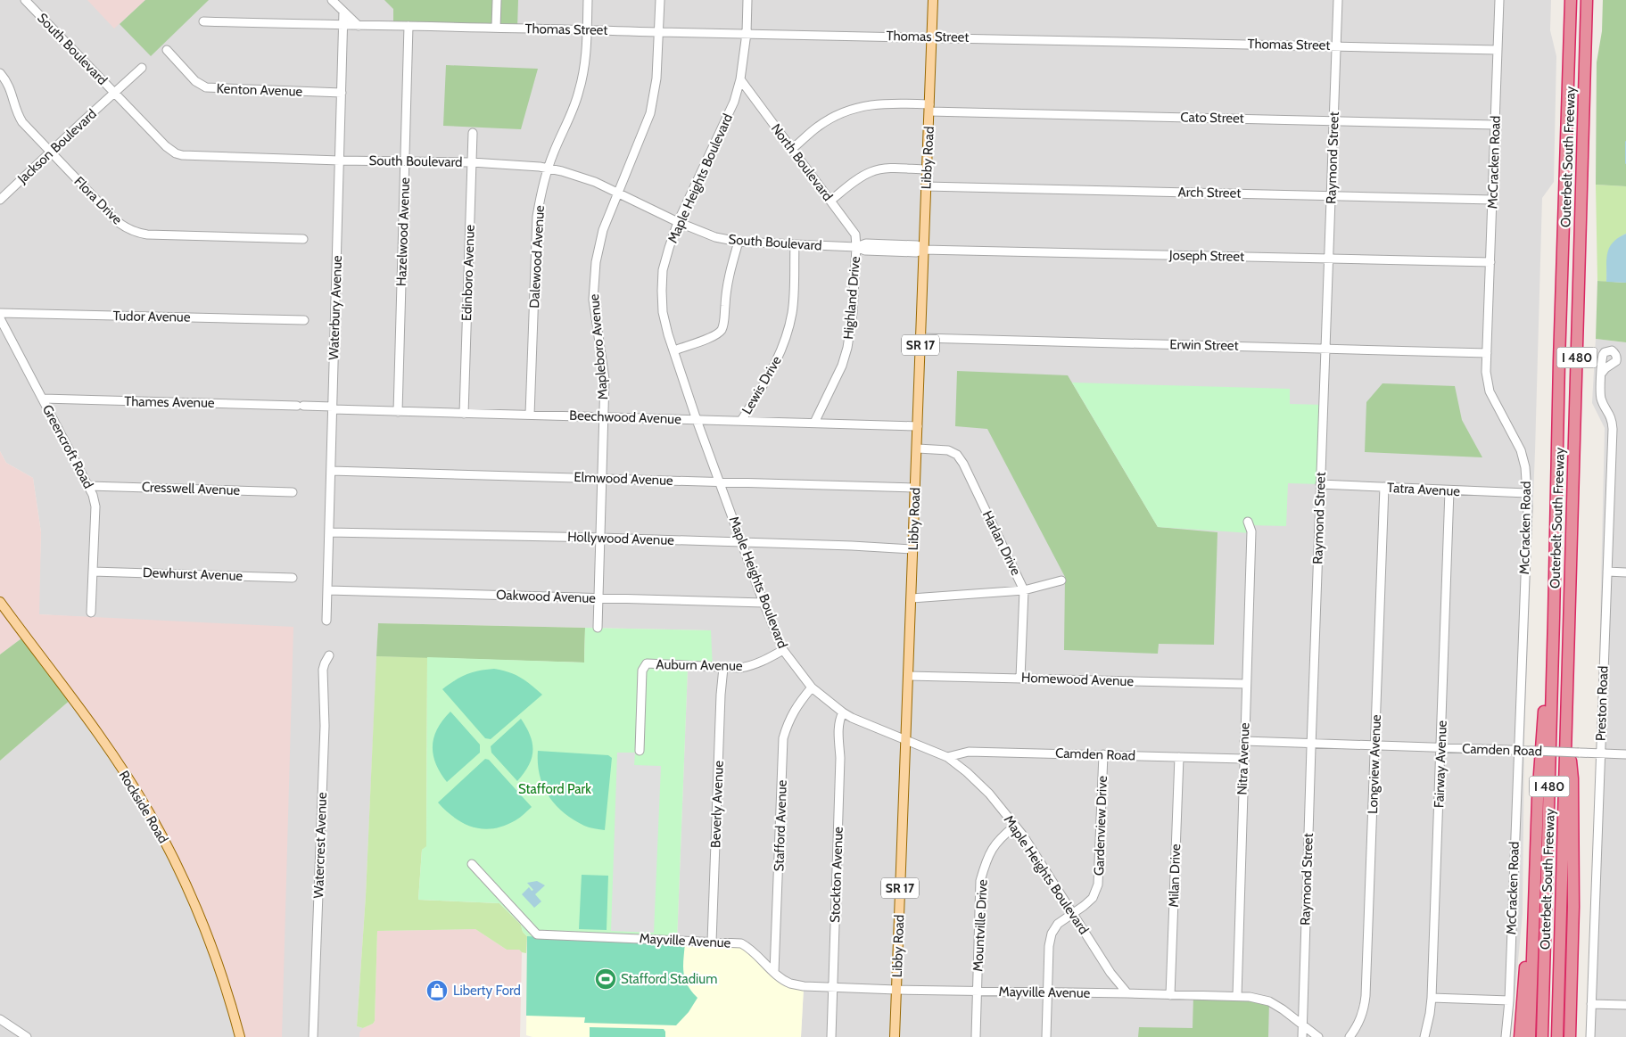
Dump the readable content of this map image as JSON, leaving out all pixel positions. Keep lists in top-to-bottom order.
{
  "streets": {
    "highway": ["Outerbelt South Freeway", "I 480"],
    "main road": ["Libby Road", "SR 17", "Rockside Road"],
    "street": [
      "Thomas Street",
      "South Boulevard",
      "Kenton Avenue",
      "Cato Street",
      "Jackson Boulevard",
      "Raymond Street",
      "North Boulevard",
      "McCracken Road",
      "Maple Heights Boulevard",
      "Arch Street",
      "Flora Drive",
      "Hazelwood Avenue",
      "Joseph Street",
      "Dalewood Avenue",
      "Edinboro Avenue",
      "Highland Drive",
      "Waterbury Avenue",
      "Tudor Avenue",
      "Erwin Street",
      "Mapleboro Avenue",
      "Lewis Drive",
      "Thames Avenue",
      "Beechwood Avenue",
      "Greencroft Road",
      "Elmwood Avenue",
      "Cresswell Avenue",
      "Tatra Avenue",
      "Hollywood Avenue",
      "Harlan Drive",
      "Dewhurst Avenue",
      "Oakwood Avenue",
      "Auburn Avenue",
      "Homewood Avenue",
      "Preston Road",
      "Camden Road",
      "Nitra Avenue",
      "Longview Avenue",
      "Fairway Avenue",
      "Beverly Avenue",
      "Stafford Avenue",
      "Gardenview Drive",
      "Watercrest Avenue",
      "Stockton Avenue",
      "Milan Drive",
      "Mountville Drive",
      "Mayville Avenue"
    ]
  },
  "crossings": [
    ["Thomas Street", "Libby Road"],
    ["Thomas Street", "Raymond Street"],
    ["Thomas Street", "McCracken Road"],
    ["Thomas Street", "Maple Heights Boulevard"],
    ["Thomas Street", "Hazelwood Avenue"],
    ["Thomas Street", "Dalewood Avenue"],
    ["Thomas Street", "Waterbury Avenue"],
    ["Thomas Street", "Mapleboro Avenue"],
    ["South Boulevard", "Jackson Boulevard"],
    ["South Boulevard", "Libby Road"],
    ["South Boulevard", "North Boulevard"],
    ["South Boulevard", "Maple Heights Boulevard"],
    ["South Boulevard", "Hazelwood Avenue"],
    ["South Boulevard", "Joseph Street"],
    ["South Boulevard", "Dalewood Avenue"],
    ["South Boulevard", "Edinboro Avenue"],
    ["South Boulevard", "Highland Drive"],
    ["South Boulevard", "Waterbury Avenue"],
    ["South Boulevard", "Mapleboro Avenue"],
    ["South Boulevard", "Lewis Drive"],
    ["Kenton Avenue", "Waterbury Avenue"],
    ["Cato Street", "Libby Road"],
    ["Cato Street", "Raymond Street"],
    ["Cato Street", "North Boulevard"],
    ["Cato Street", "McCracken Road"],
    ["Jackson Boulevard", "Flora Drive"],
    ["Libby Road", "Maple Heights Boulevard"],
    ["Libby Road", "Arch Street"],
    ["Libby Road", "Joseph Street"],
    ["Libby Road", "Erwin Street"],
    ["Libby Road", "Beechwood Avenue"],
    ["Libby Road", "Elmwood Avenue"],
    ["Libby Road", "Hollywood Avenue"],
    ["Libby Road", "Harlan Drive"],
    ["Libby Road", "Homewood Avenue"],
    ["Libby Road", "Mayville Avenue"],
    ["Raymond Street", "Arch Street"],
    ["Raymond Street", "Joseph Street"],
    ["Raymond Street", "Erwin Street"],
    ["Raymond Street", "Tatra Avenue"],
    ["Raymond Street", "Camden Road"],
    ["North Boulevard", "Maple Heights Boulevard"],
    ["North Boulevard", "Highland Drive"],
    ["McCracken Road", "Arch Street"],
    ["McCracken Road", "Joseph Street"],
    ["McCracken Road", "Erwin Street"],
    ["McCracken Road", "Tatra Avenue"],
    ["McCracken Road", "Camden Road"],
    ["Maple Heights Boulevard", "Beechwood Avenue"],
    ["Maple Heights Boulevard", "Elmwood Avenue"],
    ["Maple Heights Boulevard", "Hollywood Avenue"],
    ["Maple Heights Boulevard", "Oakwood Avenue"],
    ["Maple Heights Boulevard", "Auburn Avenue"],
    ["Maple Heights Boulevard", "Camden Road"],
    ["Maple Heights Boulevard", "Stafford Avenue"],
    ["Maple Heights Boulevard", "Gardenview Drive"],
    ["Maple Heights Boulevard", "Stockton Avenue"],
    ["Maple Heights Boulevard", "Mountville Drive"],
    ["Maple Heights Boulevard", "Mayville Avenue"],
    ["Hazelwood Avenue", "Beechwood Avenue"],
    ["Dalewood Avenue", "Beechwood Avenue"],
    ["Edinboro Avenue", "Beechwood Avenue"],
    ["Highland Drive", "Beechwood Avenue"],
    ["Waterbury Avenue", "Beechwood Avenue"],
    ["Waterbury Avenue", "Elmwood Avenue"],
    ["Waterbury Avenue", "Hollywood Avenue"],
    ["Waterbury Avenue", "Oakwood Avenue"],
    ["Mapleboro Avenue", "Beechwood Avenue"],
    ["Mapleboro Avenue", "Elmwood Avenue"],
    ["Mapleboro Avenue", "Hollywood Avenue"],
    ["Mapleboro Avenue", "Oakwood Avenue"],
    ["Lewis Drive", "Beechwood Avenue"],
    ["Thames Avenue", "Beechwood Avenue"],
    ["Thames Avenue", "Greencroft Road"],
    ["Greencroft Road", "Cresswell Avenue"],
    ["Greencroft Road", "Dewhurst Avenue"],
    ["Tatra Avenue", "Longview Avenue"],
    ["Tatra Avenue", "Fairway Avenue"],
    ["Harlan Drive", "Homewood Avenue"],
    ["Auburn Avenue", "Beverly Avenue"],
    ["Homewood Avenue", "Nitra Avenue"],
    ["Preston Road", "Camden Road"],
    ["Camden Road", "Nitra Avenue"],
    ["Camden Road", "Longview Avenue"],
    ["Camden Road", "Fairway Avenue"],
    ["Camden Road", "Gardenview Drive"],
    ["Camden Road", "Milan Drive"],
    ["Beverly Avenue", "Mayville Avenue"],
    ["Stafford Avenue", "Mayville Avenue"],
    ["Gardenview Drive", "Mayville Avenue"],
    ["Stockton Avenue", "Mayville Avenue"],
    ["Mountville Drive", "Mayville Avenue"]
  ],
  "parks": ["Stafford Park"],
  "places": {
    "sports": ["Stafford Stadium"],
    "shop": ["Liberty Ford"]
  }
}
